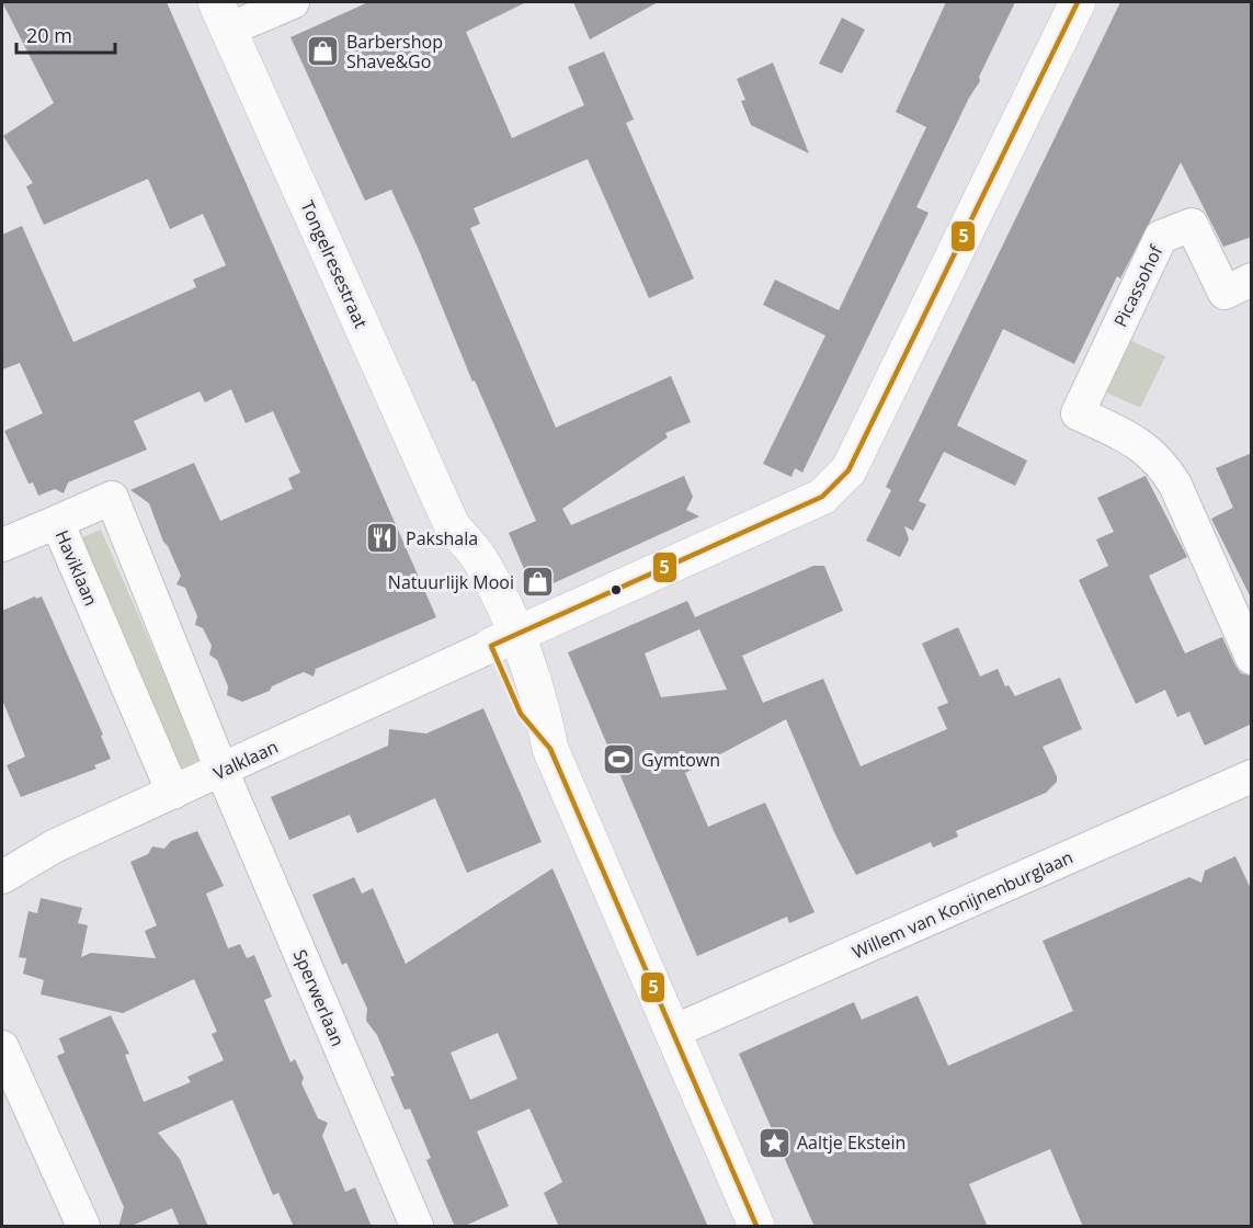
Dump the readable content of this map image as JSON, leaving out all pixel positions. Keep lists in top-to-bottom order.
{
  "streets": {
    "street": [
      "Tongelresestraat",
      "Picassohof",
      "Haviklaan",
      "Valklaan",
      "Willem van Konijnenburglaan",
      "Sperwerlaan"
    ]
  },
  "crossings": [
    ["Tongelresestraat", "Valklaan"],
    ["Tongelresestraat", "Willem van Konijnenburglaan"],
    ["Haviklaan", "Valklaan"],
    ["Haviklaan", "Sperwerlaan"],
    ["Valklaan", "Sperwerlaan"]
  ],
  "places": {
    "shop": ["Barbershop Shave&Go", "Natuurlijk Mooi"],
    "restaurant": ["Pakshala"],
    "sports": ["Gymtown"],
    "place": ["Aaltje Ekstein"]
  },
  "lines": ["transit line 5"],
  "scale_bar": "20 m"
}
